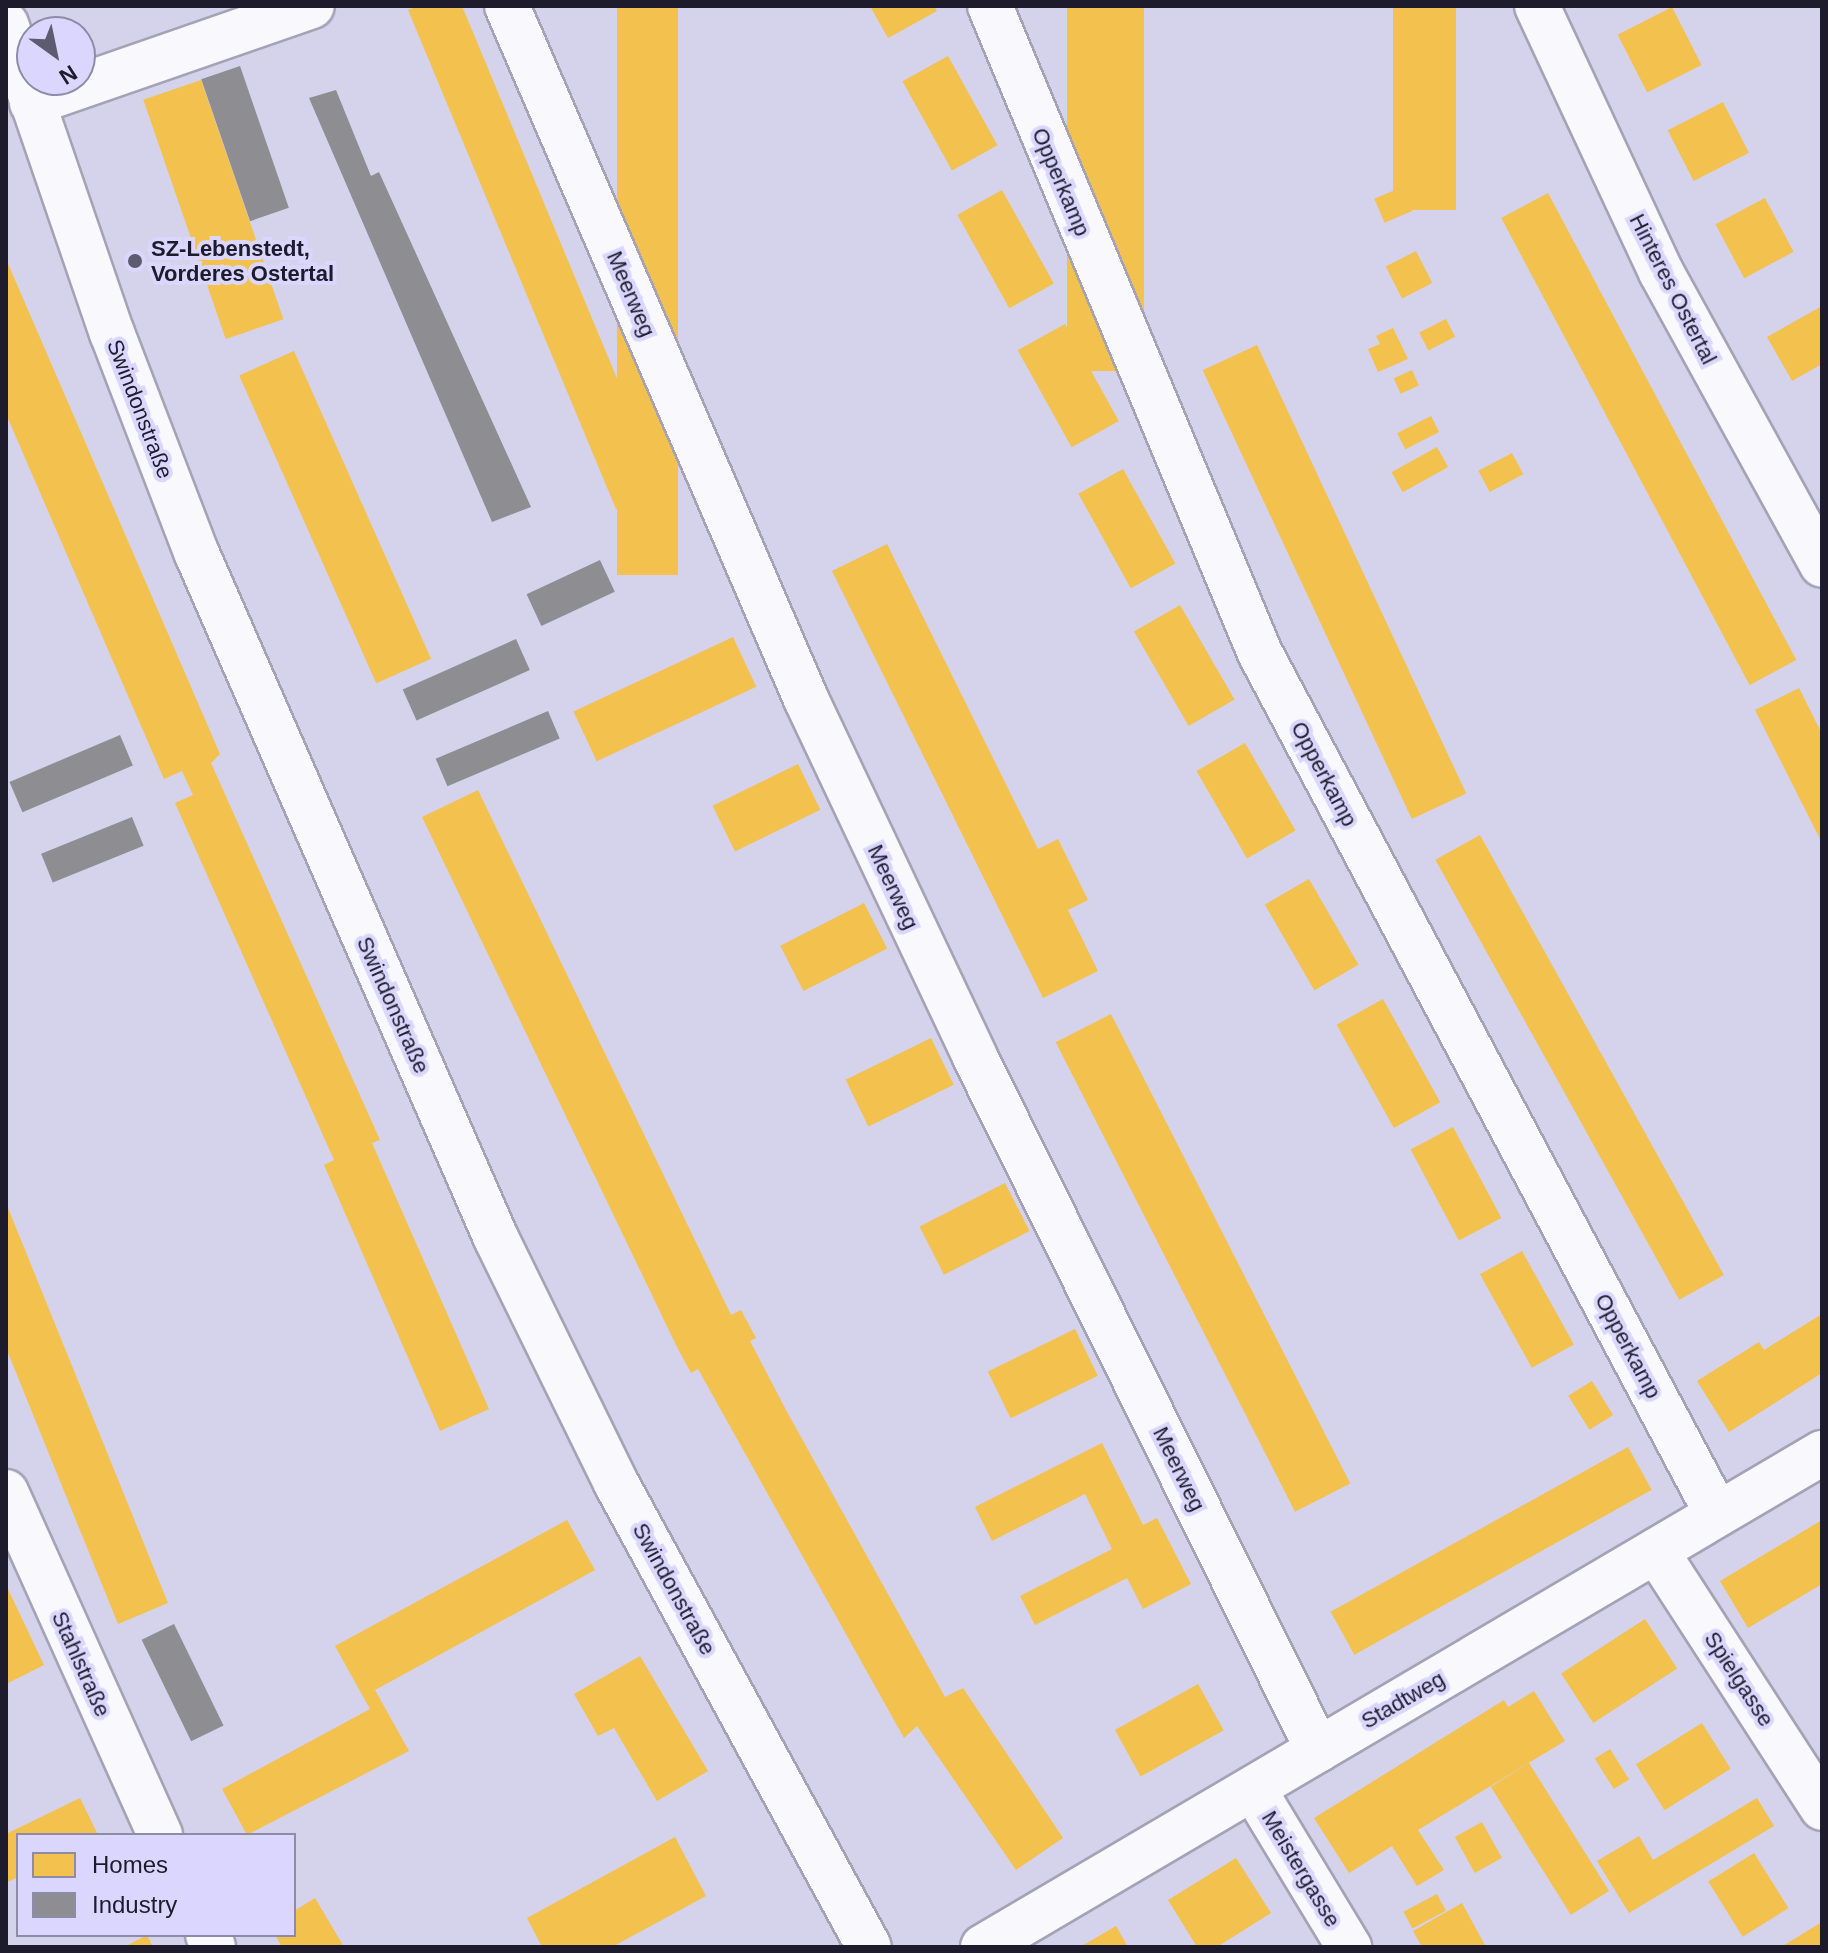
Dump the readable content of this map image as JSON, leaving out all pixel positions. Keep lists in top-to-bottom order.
{
  "streets": {
    "street": [
      "Opperkamp",
      "Hinteres Ostertal",
      "Meerweg",
      "Swindonstraße",
      "Stahlstraße",
      "Spielgasse",
      "Stadtweg",
      "Meistergasse"
    ]
  },
  "crossings": [
    ["Opperkamp", "Stadtweg"],
    ["Meerweg", "Stadtweg"],
    ["Spielgasse", "Stadtweg"],
    ["Stadtweg", "Meistergasse"]
  ],
  "places": ["SZ-Lebenstedt, Vorderes Ostertal"],
  "legend": ["Homes", "Industry"],
  "north": "bottom right"
}
